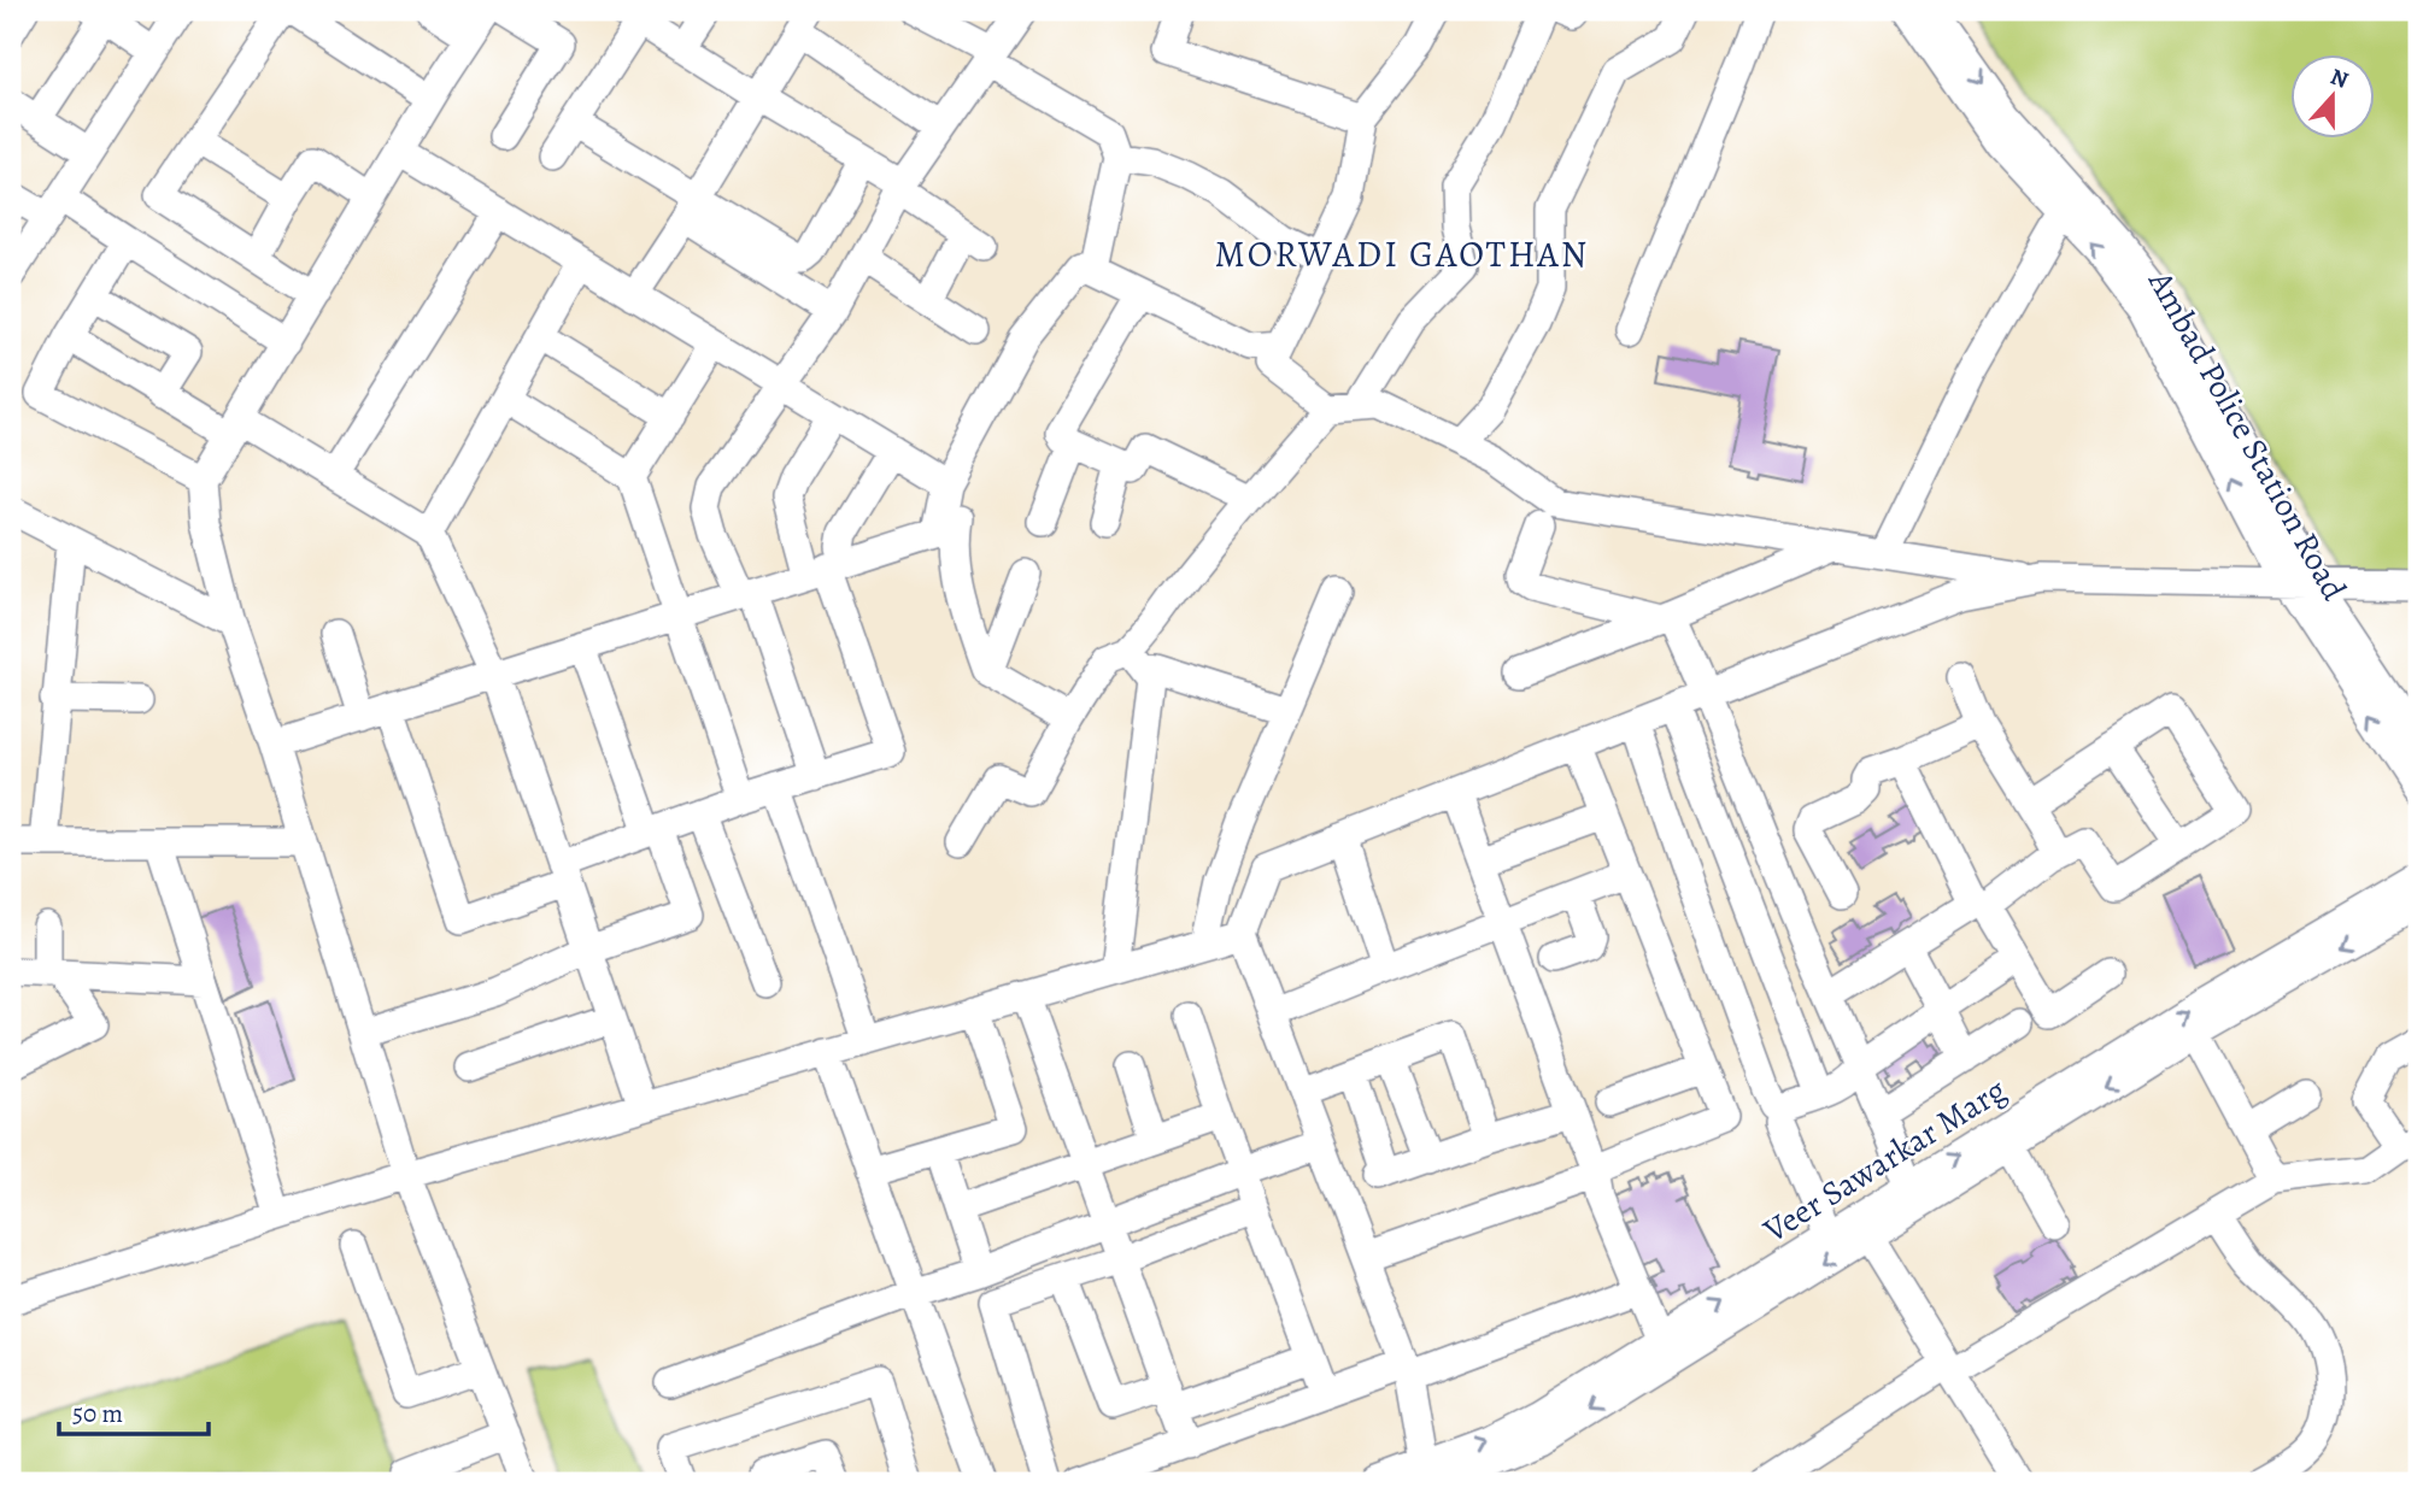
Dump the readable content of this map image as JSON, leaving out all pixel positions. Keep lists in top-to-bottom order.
{
  "streets": {
    "street": ["Ambad Police Station Road", "Veer Sawarkar Marg"]
  },
  "districts": ["MORWADI GAOTHAN"],
  "scale_bar": "50 m",
  "north": "top"
}
